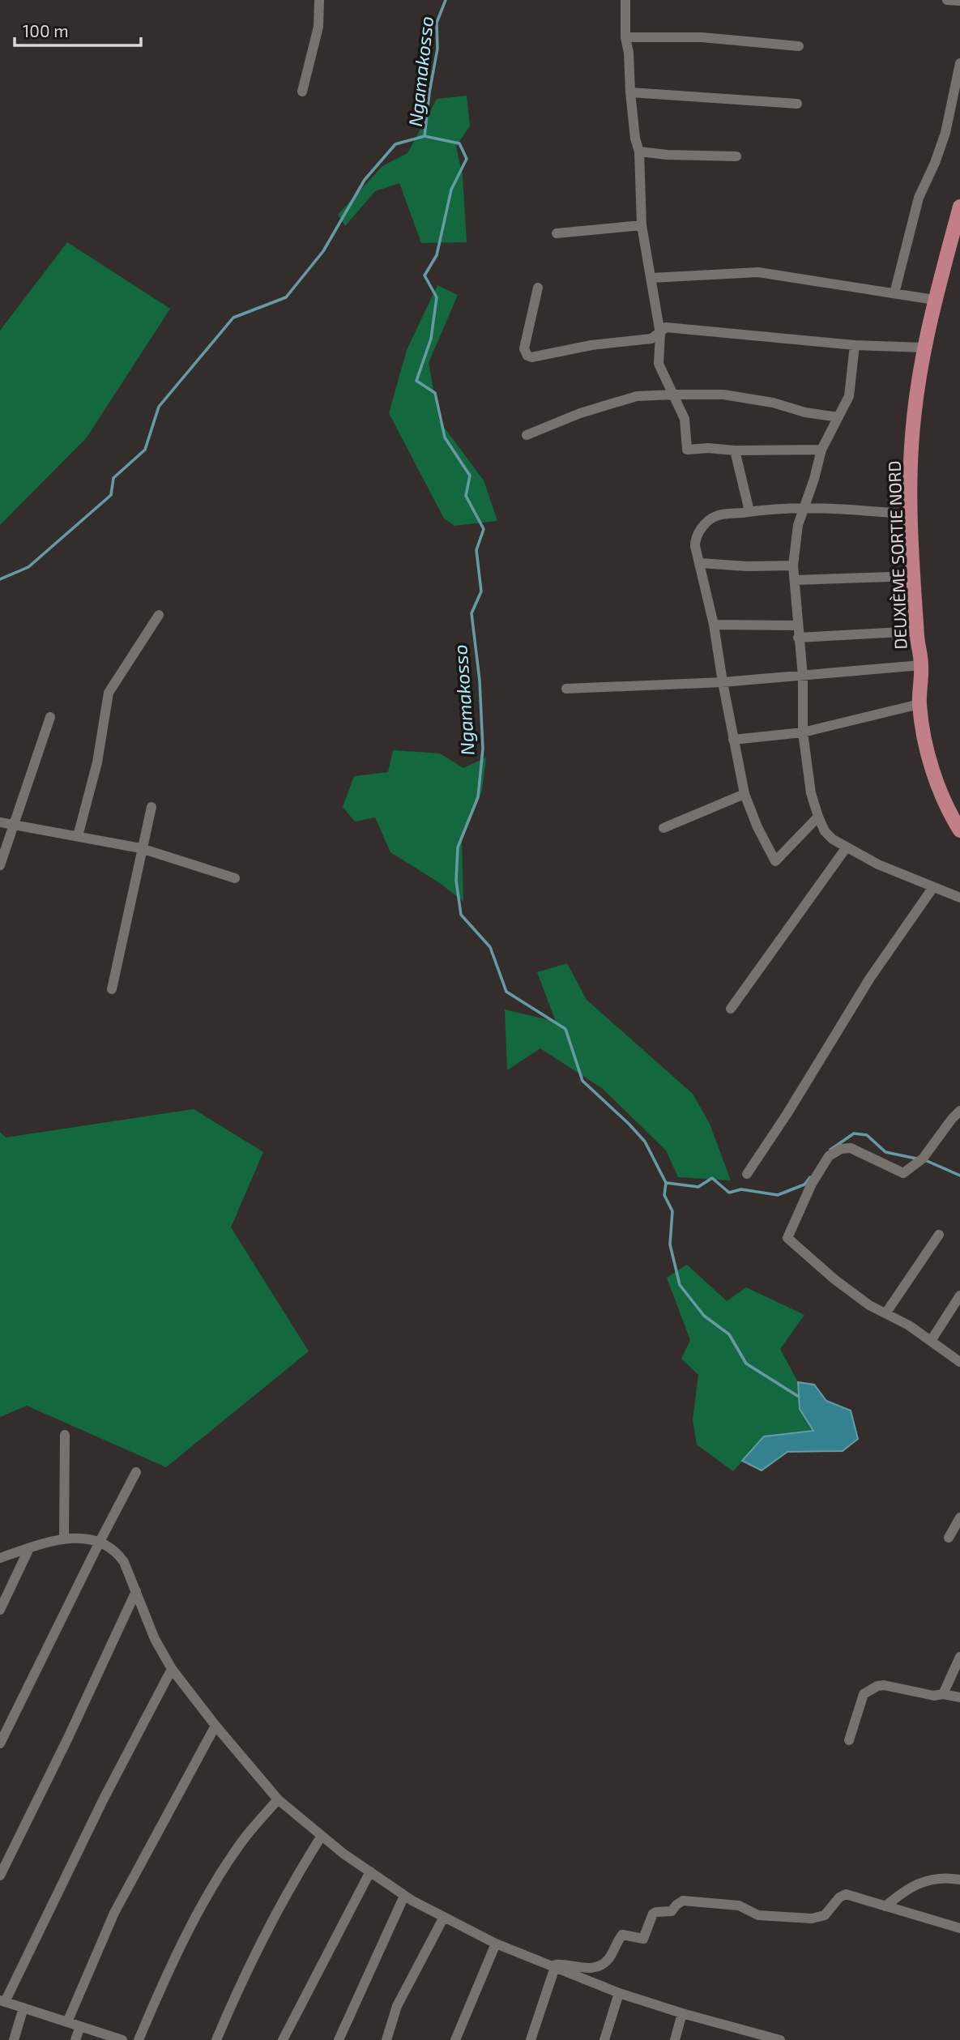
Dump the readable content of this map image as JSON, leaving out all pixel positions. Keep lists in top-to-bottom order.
{
  "streets": {
    "main road": ["DEUXIÈME SORTIE NORD"]
  },
  "water": ["Ngamakosso"],
  "scale_bar": "100 m"
}
